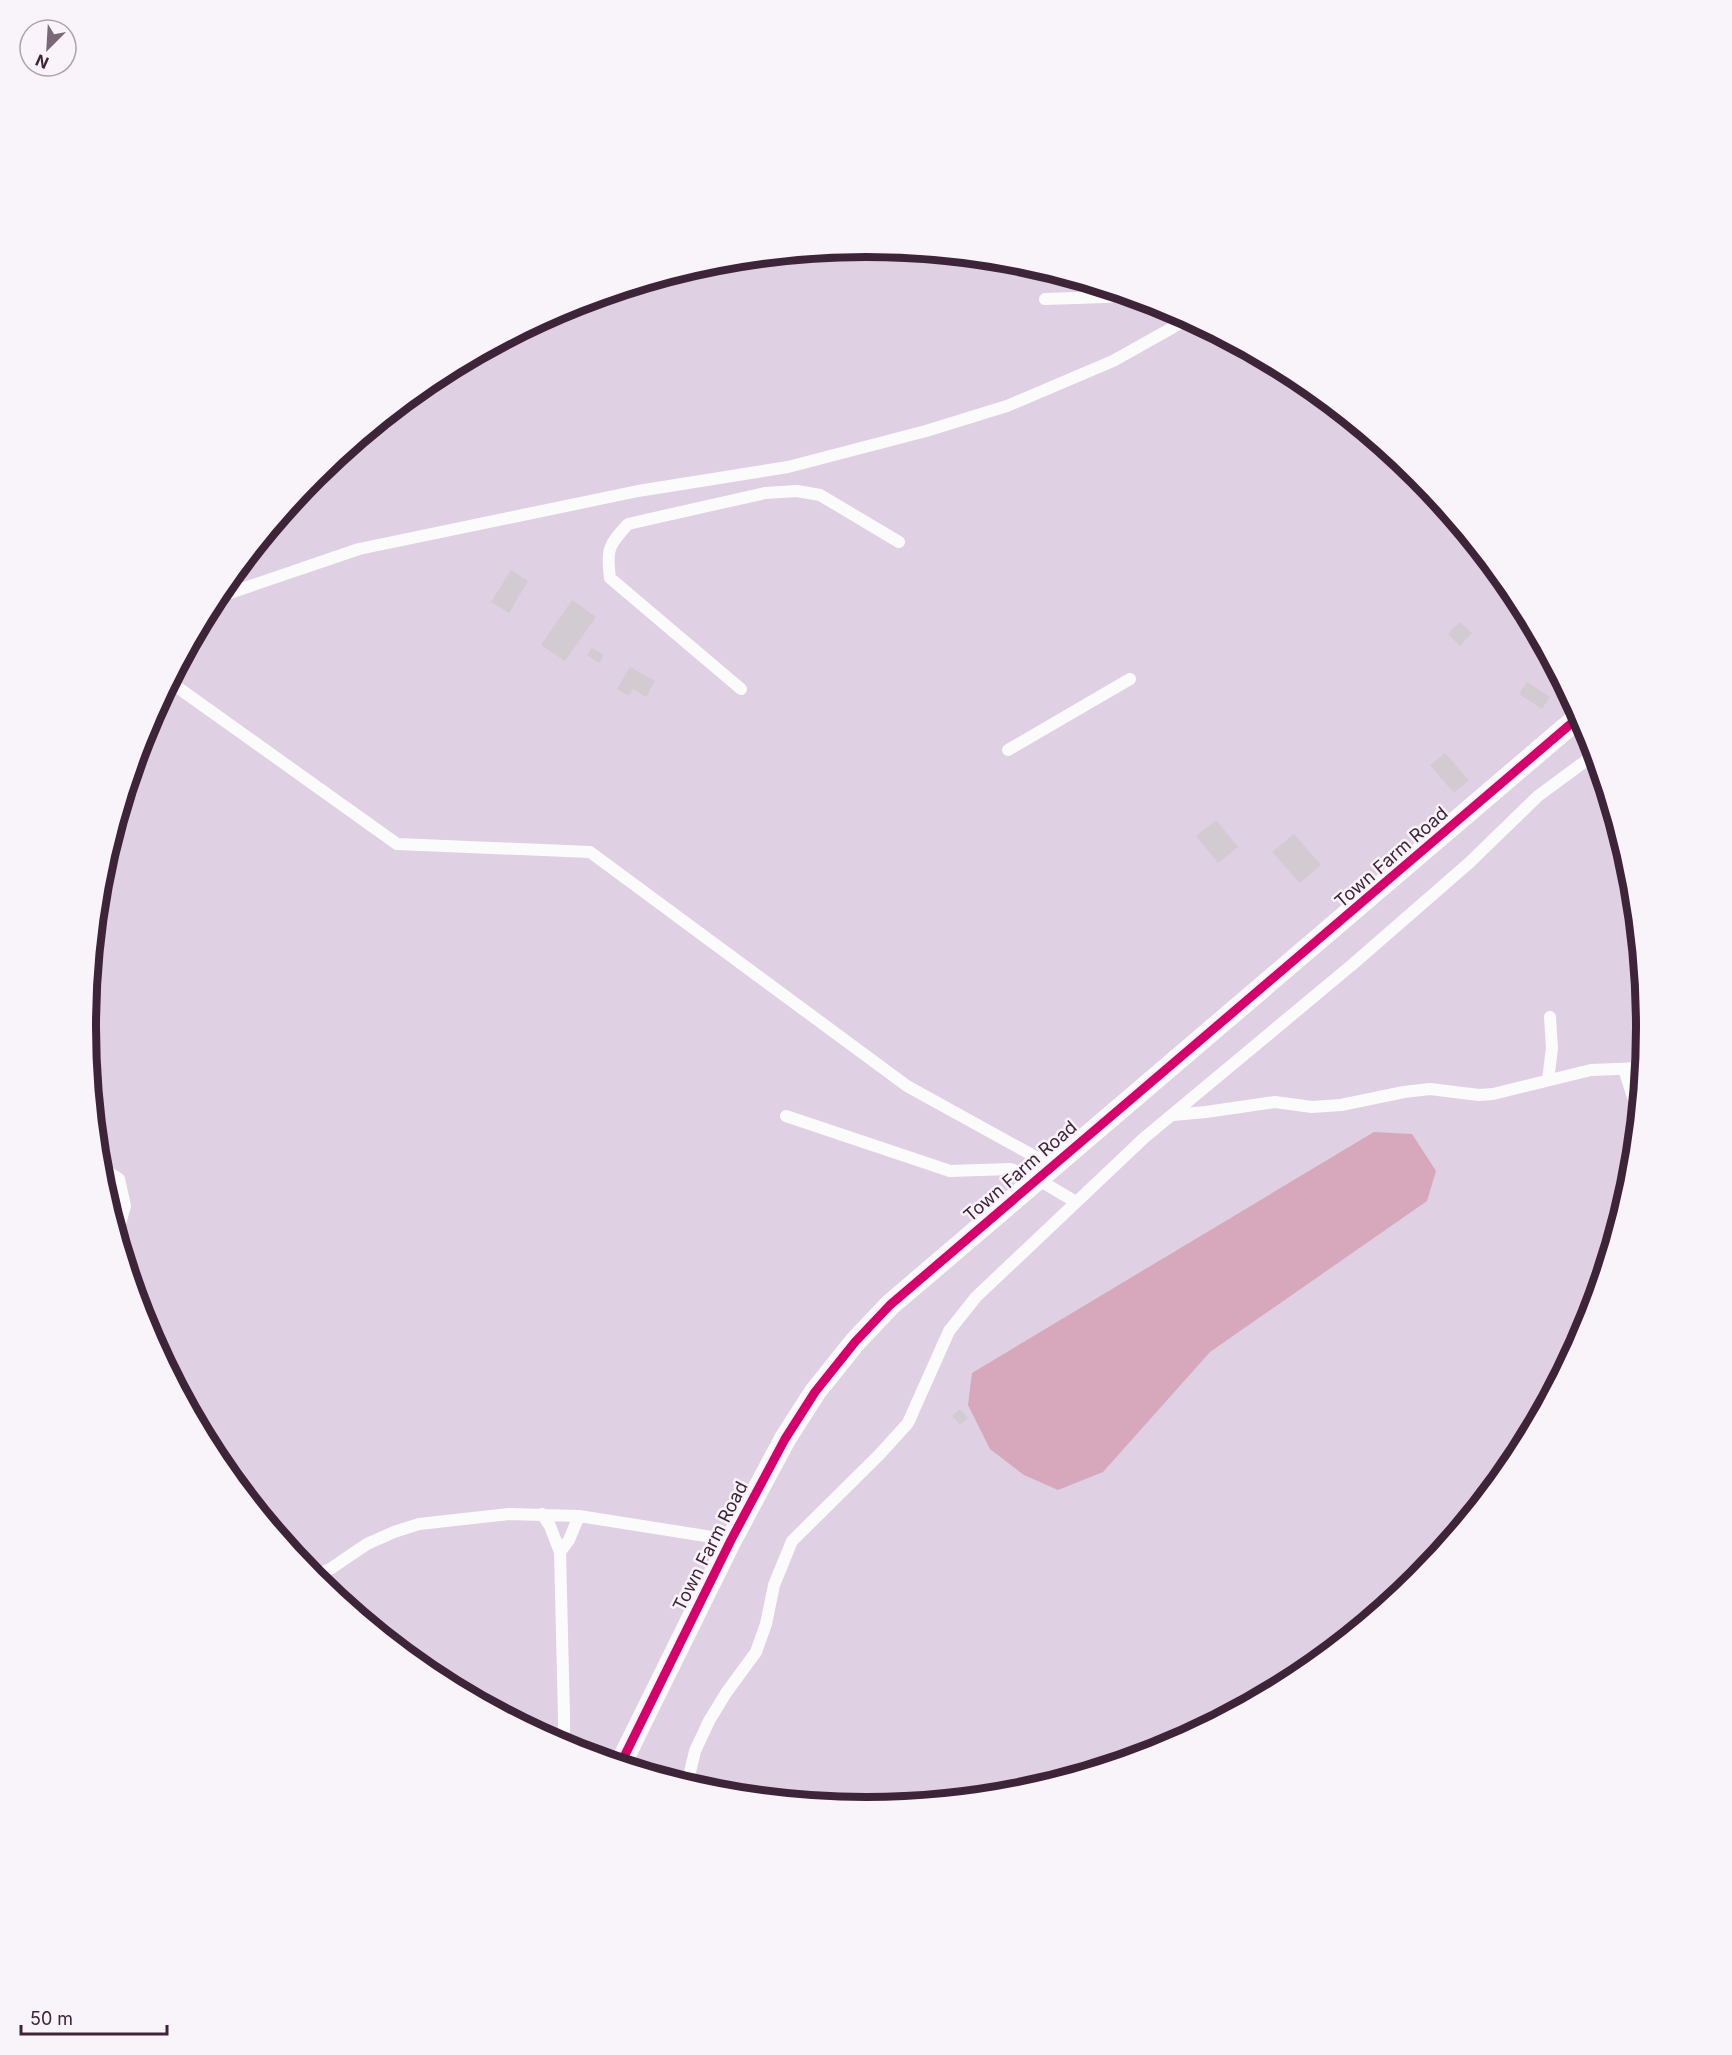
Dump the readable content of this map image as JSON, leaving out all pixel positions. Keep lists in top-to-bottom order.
{
  "streets": {
    "street": ["Town Farm Road"]
  },
  "scale_bar": "50 m",
  "north": "bottom left"
}
